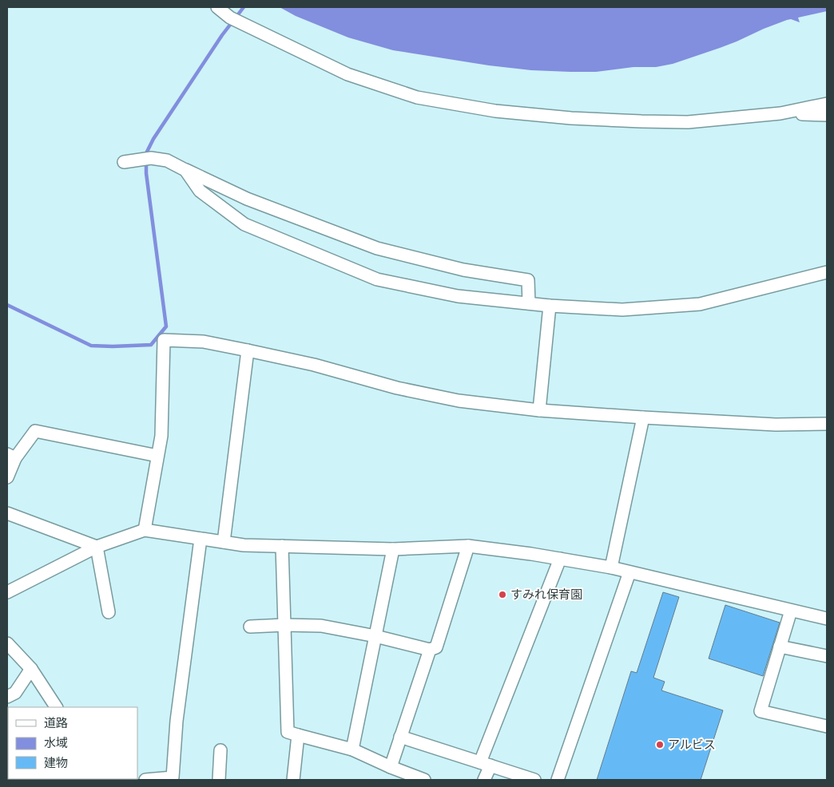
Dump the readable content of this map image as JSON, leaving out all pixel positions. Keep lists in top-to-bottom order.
{
  "places": ["すみれ保育園", "アルビス"],
  "legend": ["道路", "水域", "建物"]
}
